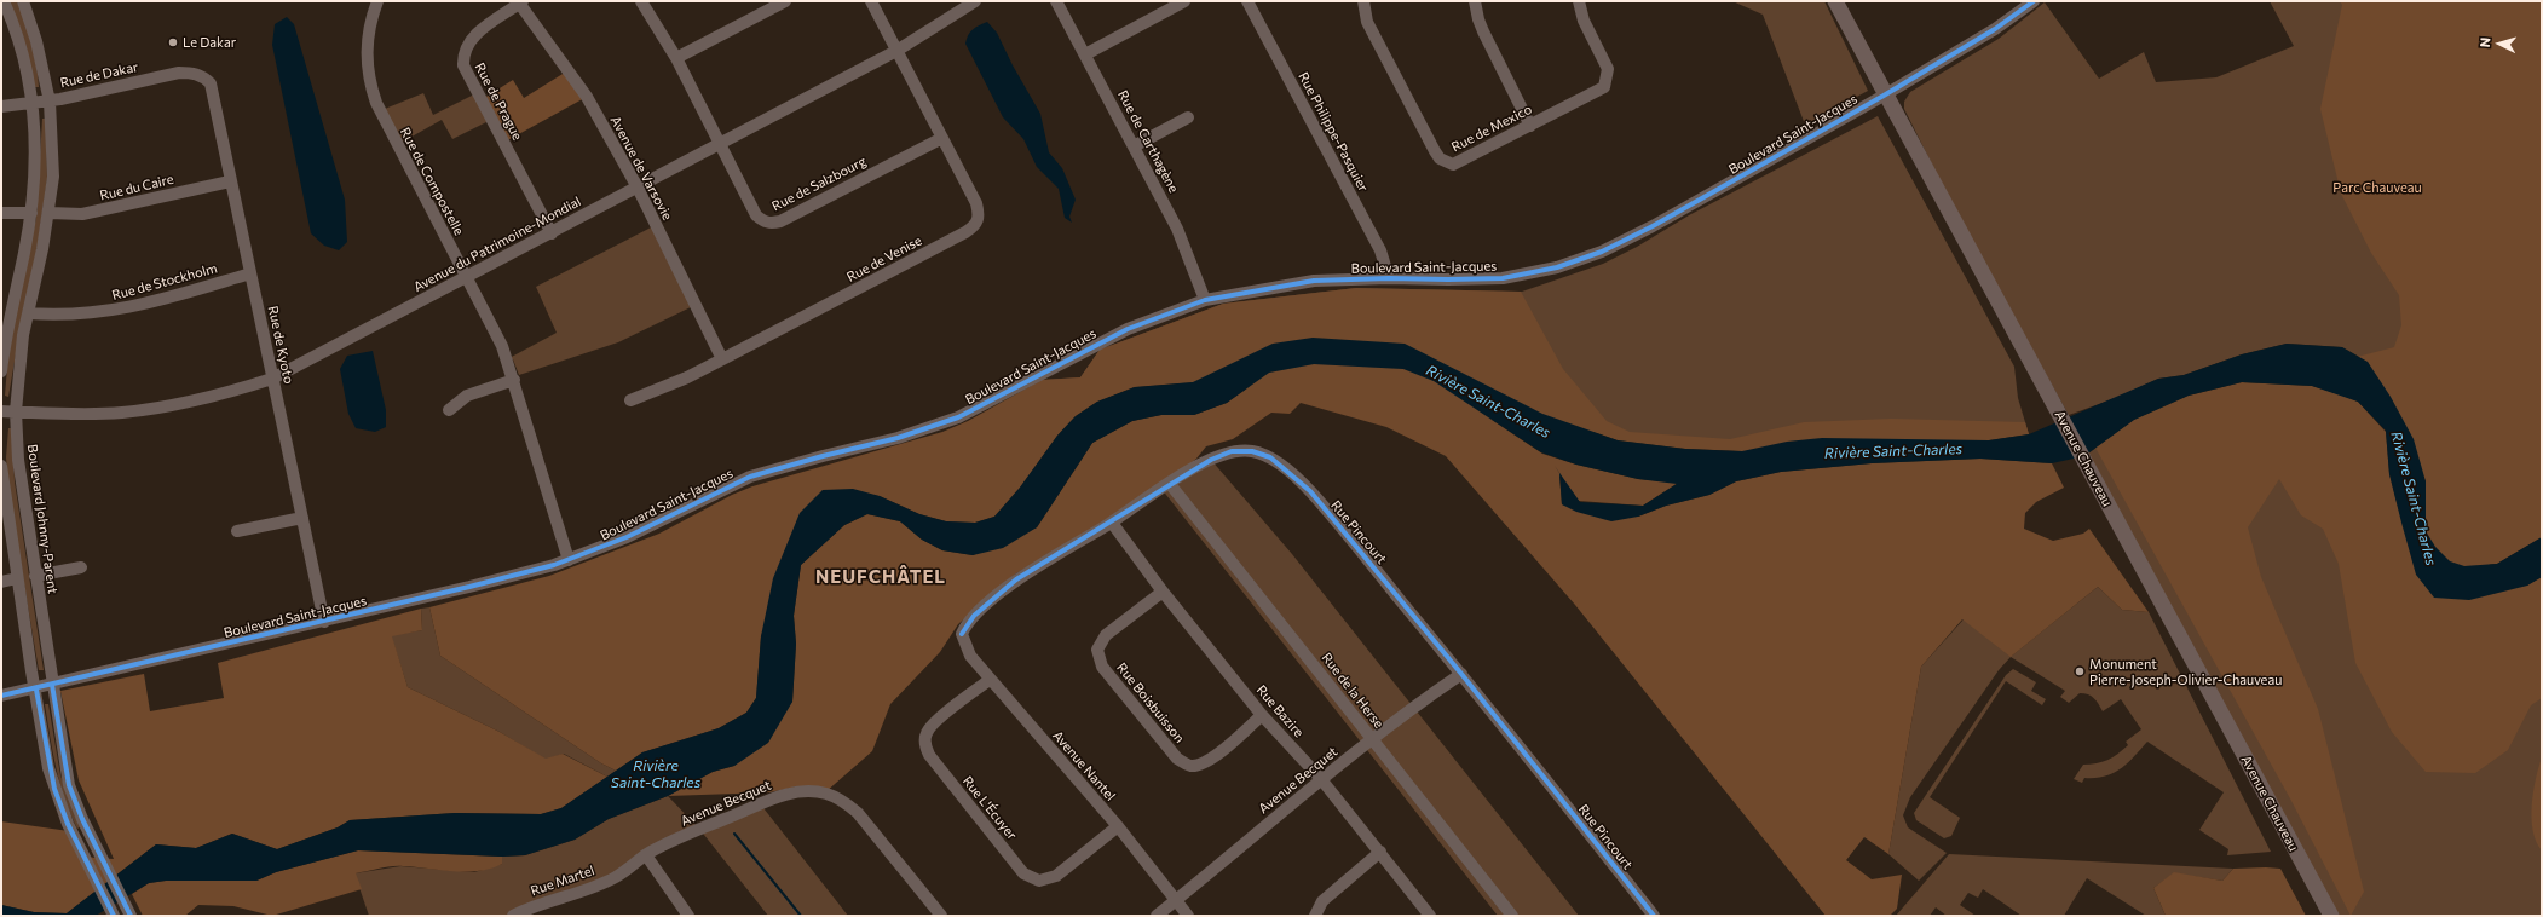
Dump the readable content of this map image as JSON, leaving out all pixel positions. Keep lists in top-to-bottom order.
{
  "streets": {
    "main road": ["Avenue Chauveau"],
    "street": [
      "Rue de Dakar",
      "Rue de Prague",
      "Rue de Mexico",
      "Rue Philippe-Pasquier",
      "Boulevard Saint-Jacques",
      "Rue de Carthagène",
      "Avenue de Varsovie",
      "Rue de Compostelle",
      "Rue de Salzbourg",
      "Rue du Caire",
      "Avenue du Patrimoine-Mondial",
      "Rue de Venise",
      "Rue de Stockholm",
      "Rue de Kyoto",
      "Boulevard Johnny-Parent",
      "Rue Pincourt",
      "Rue de la Herse",
      "Rue Boisbuisson",
      "Rue Bazire",
      "Avenue Nantel",
      "Avenue Becquet",
      "Rue L'Écuyer",
      "Rue Martel"
    ]
  },
  "crossings": [
    ["Rue de Dakar", "Rue de Kyoto"],
    ["Rue de Dakar", "Boulevard Johnny-Parent"],
    ["Rue de Prague", "Avenue de Varsovie"],
    ["Rue de Prague", "Avenue du Patrimoine-Mondial"],
    ["Rue Philippe-Pasquier", "Boulevard Saint-Jacques"],
    ["Boulevard Saint-Jacques", "Rue de Carthagène"],
    ["Boulevard Saint-Jacques", "Rue de Compostelle"],
    ["Boulevard Saint-Jacques", "Rue de Kyoto"],
    ["Boulevard Saint-Jacques", "Avenue Chauveau"],
    ["Boulevard Saint-Jacques", "Boulevard Johnny-Parent"],
    ["Avenue de Varsovie", "Avenue du Patrimoine-Mondial"],
    ["Avenue de Varsovie", "Rue de Venise"],
    ["Rue de Compostelle", "Avenue du Patrimoine-Mondial"],
    ["Rue de Salzbourg", "Avenue du Patrimoine-Mondial"],
    ["Rue de Salzbourg", "Rue de Venise"],
    ["Rue du Caire", "Rue de Kyoto"],
    ["Rue du Caire", "Boulevard Johnny-Parent"],
    ["Avenue du Patrimoine-Mondial", "Rue de Venise"],
    ["Avenue du Patrimoine-Mondial", "Rue de Kyoto"],
    ["Avenue du Patrimoine-Mondial", "Boulevard Johnny-Parent"],
    ["Rue de Stockholm", "Rue de Kyoto"],
    ["Rue de Stockholm", "Boulevard Johnny-Parent"],
    ["Rue Pincourt", "Rue de la Herse"],
    ["Rue Pincourt", "Rue Bazire"],
    ["Rue Pincourt", "Avenue Nantel"],
    ["Rue Pincourt", "Avenue Becquet"],
    ["Rue de la Herse", "Avenue Becquet"],
    ["Rue Boisbuisson", "Rue Bazire"],
    ["Rue Bazire", "Avenue Becquet"],
    ["Avenue Nantel", "Avenue Becquet"],
    ["Avenue Nantel", "Rue L'Écuyer"],
    ["Avenue Becquet", "Rue Martel"]
  ],
  "districts": ["NEUFCHÂTEL"],
  "water": ["Rivière Saint-Charles"],
  "parks": ["Parc Chauveau"],
  "places": ["Le Dakar", "Monument Pierre-Joseph-Olivier-Chauveau"],
  "north": "left"
}
